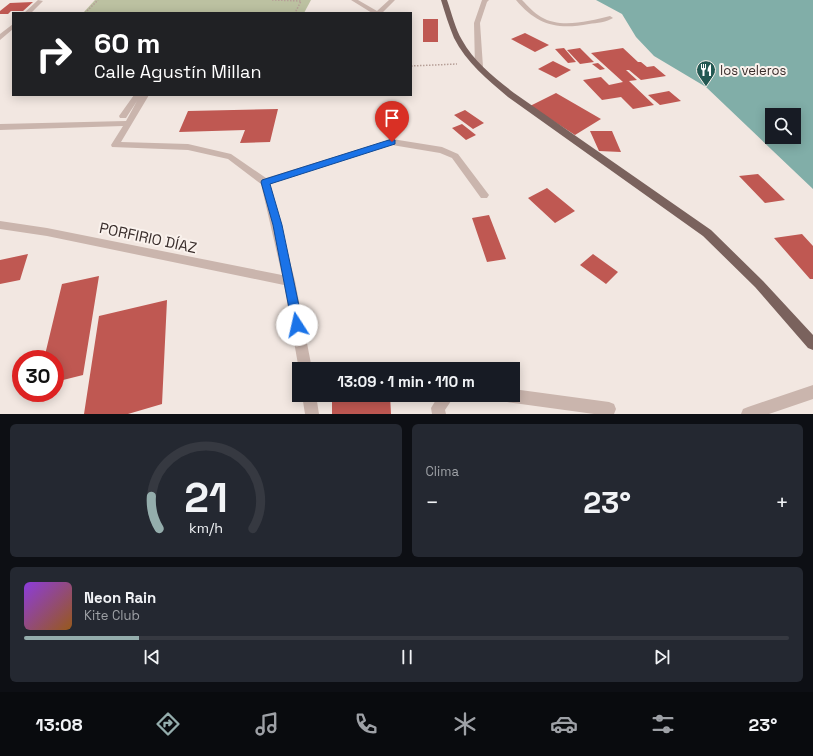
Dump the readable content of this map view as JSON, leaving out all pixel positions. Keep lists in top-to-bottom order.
{
  "streets": {
    "street": ["PORFIRIO DÍAZ"]
  },
  "places": {
    "restaurant": ["los veleros"]
  },
  "page": {
    "turn": ["60 m", "Calle Agustín Millan"],
    "limit": "30",
    "trip": "13:09 · 1 min · 110 m",
    "tile": "Clima",
    "heat": ["−", "23°", "+"],
    "song": ["Neon Rain", "Kite Club"],
    "tabs": ["13:08", "23°"],
    "gauge": ["21", "km/h"]
  }
}
